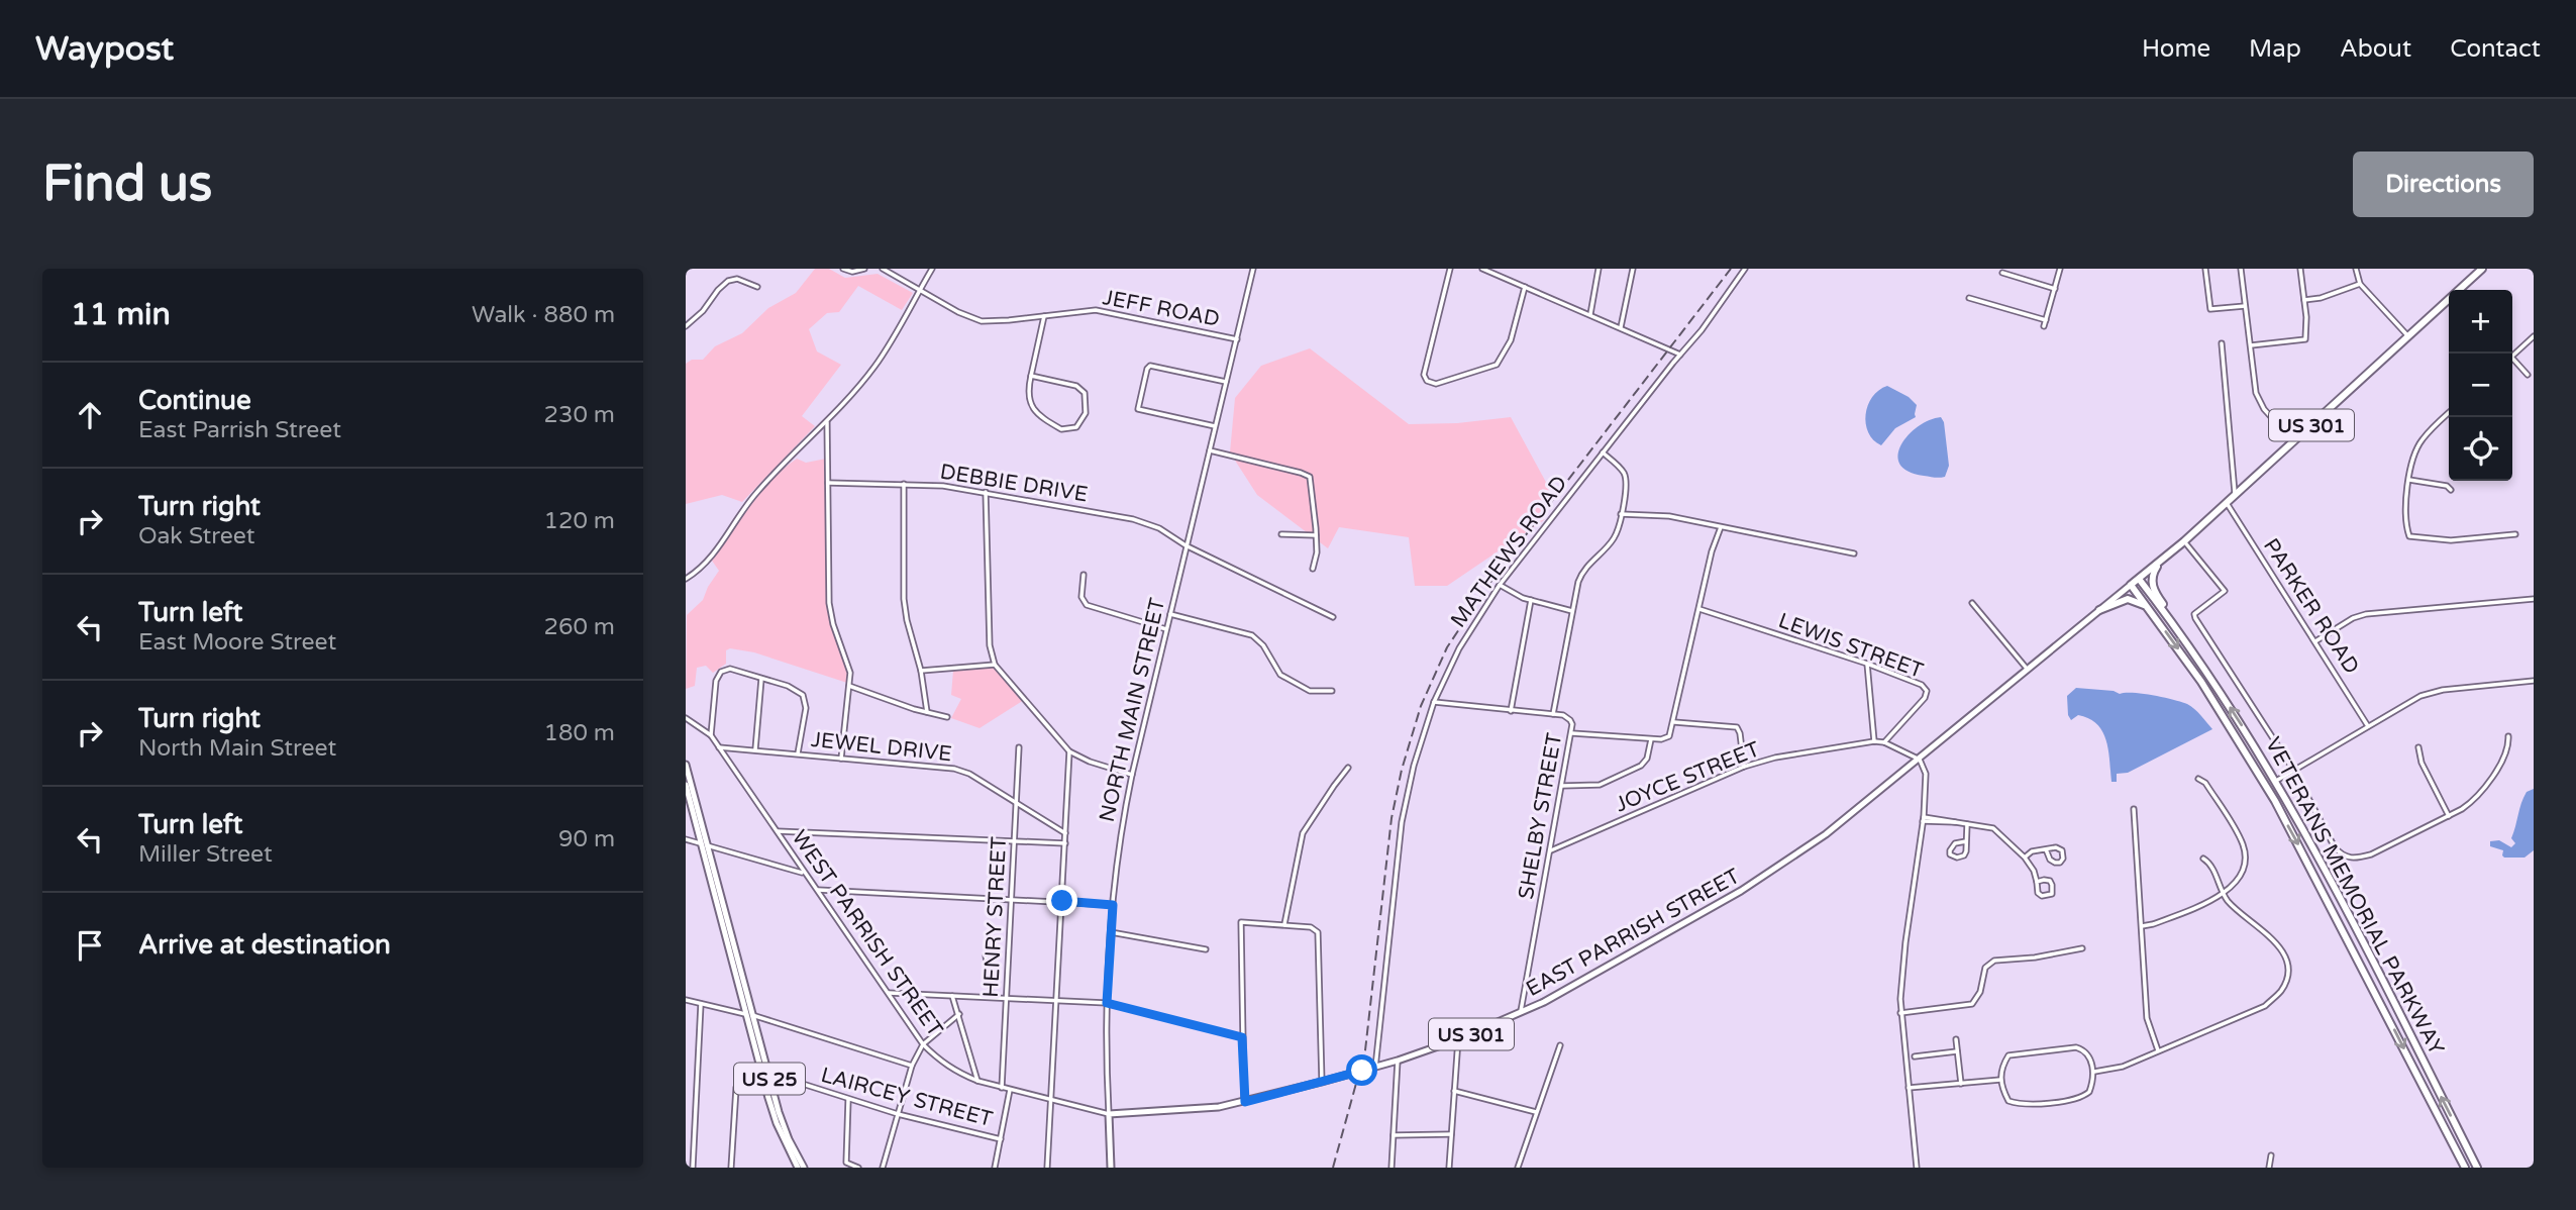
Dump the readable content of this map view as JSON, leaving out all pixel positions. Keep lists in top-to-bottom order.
{
  "streets": {
    "highway": ["US 301", "VETERANS MEMORIAL PARKWAY"],
    "main road": ["NORTH MAIN STREET", "EAST PARRISH STREET", "US 25"],
    "street": [
      "JEFF ROAD",
      "DEBBIE DRIVE",
      "MATHEWS ROAD",
      "PARKER ROAD",
      "LEWIS STREET",
      "JEWEL DRIVE",
      "JOYCE STREET",
      "SHELBY STREET",
      "HENRY STREET",
      "WEST PARRISH STREET",
      "LAIRCEY STREET"
    ]
  },
  "crossings": [
    ["JEFF ROAD", "NORTH MAIN STREET"],
    ["US 301", "PARKER ROAD"],
    ["US 301", "JOYCE STREET"],
    ["US 301", "VETERANS MEMORIAL PARKWAY"],
    ["US 301", "EAST PARRISH STREET"],
    ["DEBBIE DRIVE", "NORTH MAIN STREET"],
    ["MATHEWS ROAD", "SHELBY STREET"],
    ["MATHEWS ROAD", "EAST PARRISH STREET"],
    ["LEWIS STREET", "JOYCE STREET"],
    ["NORTH MAIN STREET", "EAST PARRISH STREET"],
    ["NORTH MAIN STREET", "WEST PARRISH STREET"],
    ["JEWEL DRIVE", "HENRY STREET"],
    ["JEWEL DRIVE", "WEST PARRISH STREET"],
    ["JOYCE STREET", "SHELBY STREET"],
    ["JOYCE STREET", "EAST PARRISH STREET"],
    ["SHELBY STREET", "EAST PARRISH STREET"],
    ["HENRY STREET", "WEST PARRISH STREET"],
    ["EAST PARRISH STREET", "WEST PARRISH STREET"],
    ["US 25", "LAIRCEY STREET"]
  ],
  "page": {
    "header": "Waypost",
    "nav": [
      "Home",
      "Map",
      "About",
      "Contact"
    ],
    "buttons": "Directions",
    "title": "Find us",
    "heading": ["11 min", "Walk · 880 m"],
    "map_buttons": ["+", "−"],
    "list": [
      ["Continue", "East Parrish Street", "230 m"],
      ["Turn right", "Oak Street", "120 m"],
      ["Turn left", "East Moore Street", "260 m"],
      ["Turn right", "North Main Street", "180 m"],
      ["Turn left", "Miller Street", "90 m"],
      "Arrive at destination"
    ]
  }
}
